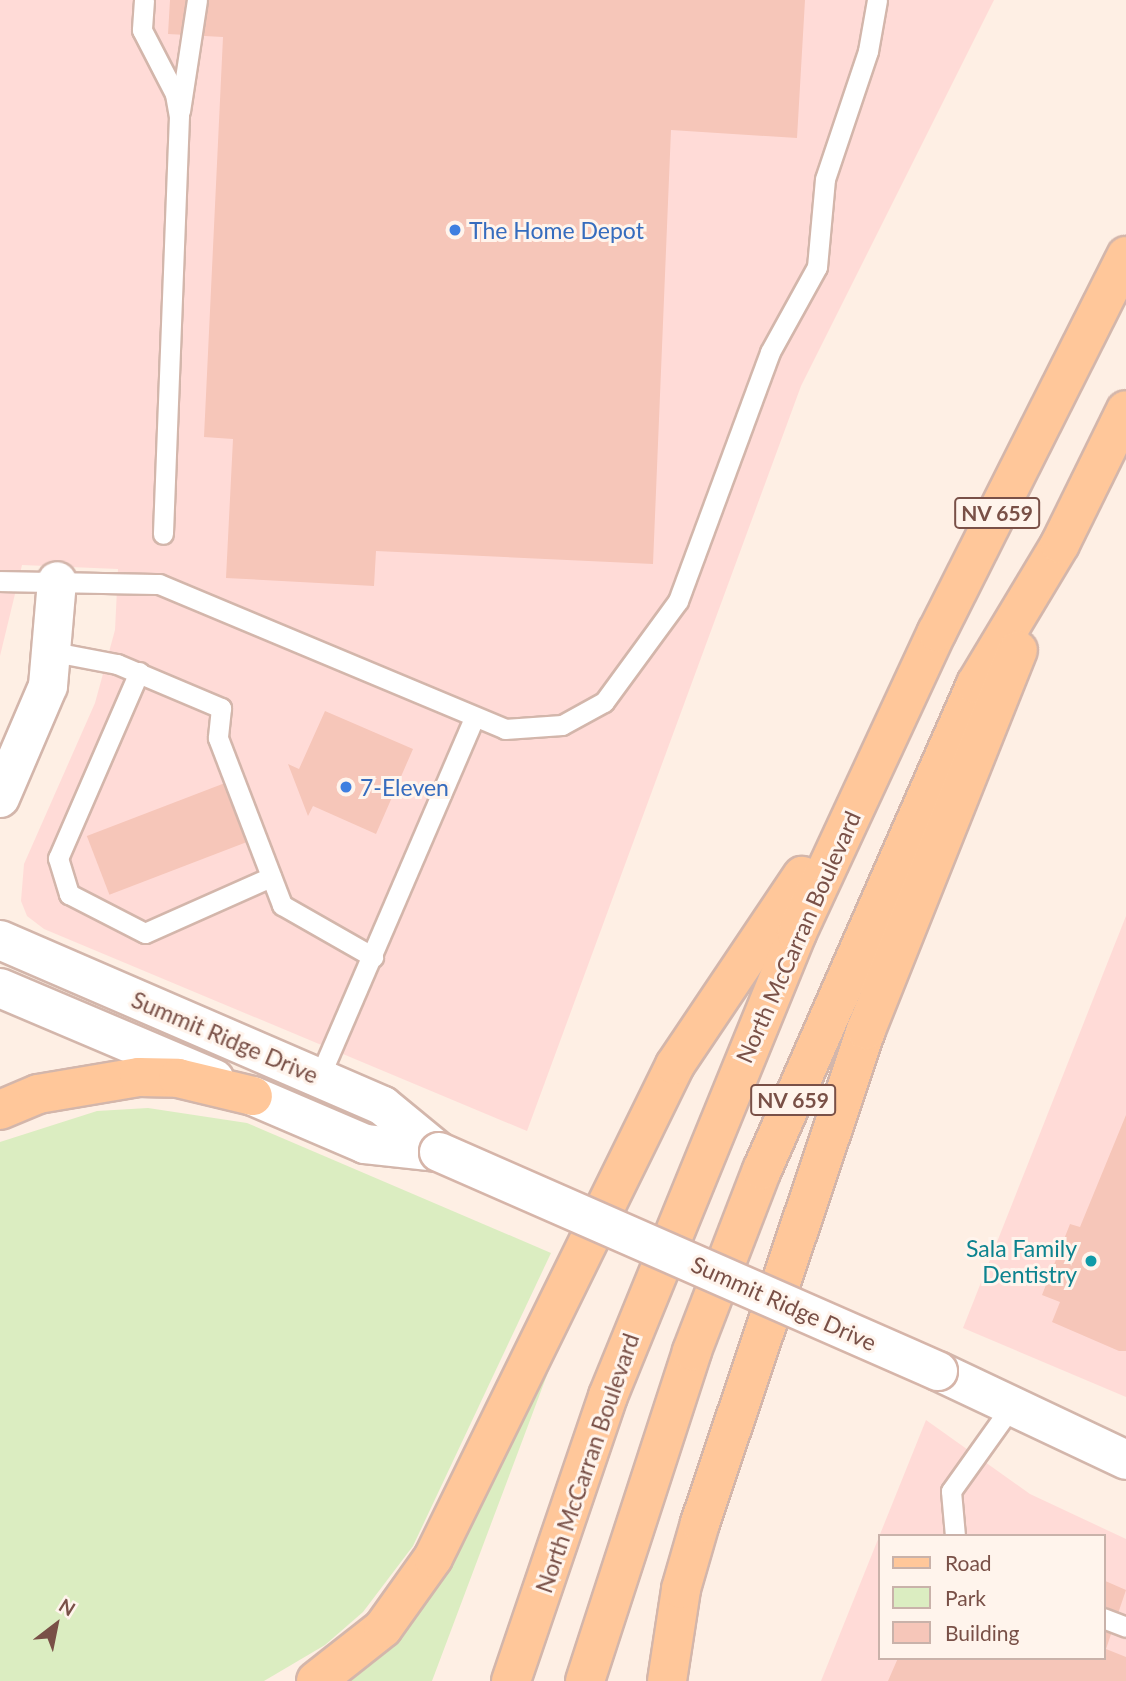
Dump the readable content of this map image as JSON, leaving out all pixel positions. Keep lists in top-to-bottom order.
{
  "streets": {
    "main road": ["NV 659", "North McCarran Boulevard"],
    "street": ["Summit Ridge Drive"]
  },
  "places": ["The Home Depot", "7-Eleven", "Sala Family Dentistry"],
  "legend": ["Road", "Park", "Building"],
  "north": "top right"
}
